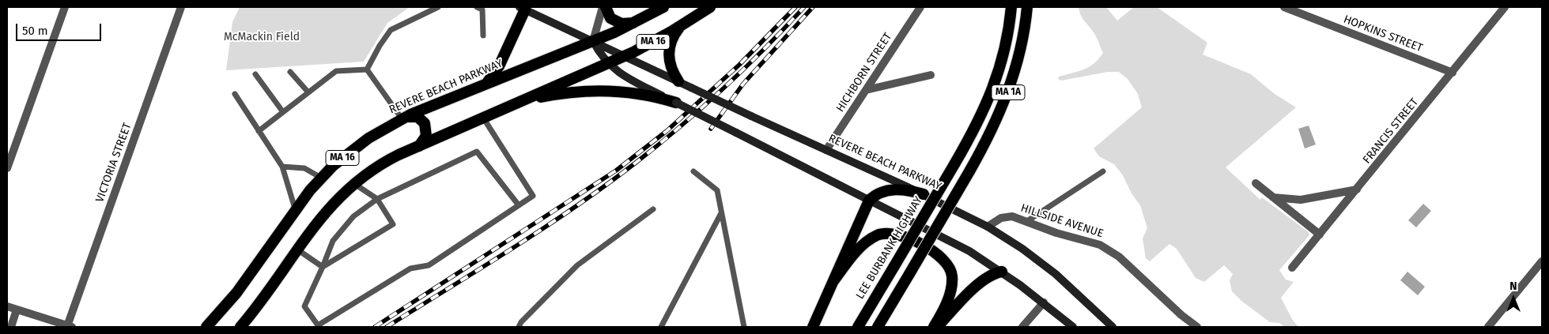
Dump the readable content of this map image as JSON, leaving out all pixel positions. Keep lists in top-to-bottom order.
{
  "streets": {
    "highway": [
      "MA 16",
      "REVERE BEACH PARKWAY",
      "MA 1A",
      "LEE BURBANK HIGHWAY"
    ],
    "street": [
      "HOPKINS STREET",
      "HICHBORN STREET",
      "FRANCIS STREET",
      "VICTORIA STREET",
      "HILLSIDE AVENUE"
    ]
  },
  "crossings": [
    ["HOPKINS STREET", "FRANCIS STREET"],
    ["MA 16", "REVERE BEACH PARKWAY"],
    ["HICHBORN STREET", "REVERE BEACH PARKWAY"],
    ["REVERE BEACH PARKWAY", "HILLSIDE AVENUE"]
  ],
  "parks": ["McMackin Field"],
  "scale_bar": "50 m",
  "north": "top"
}
